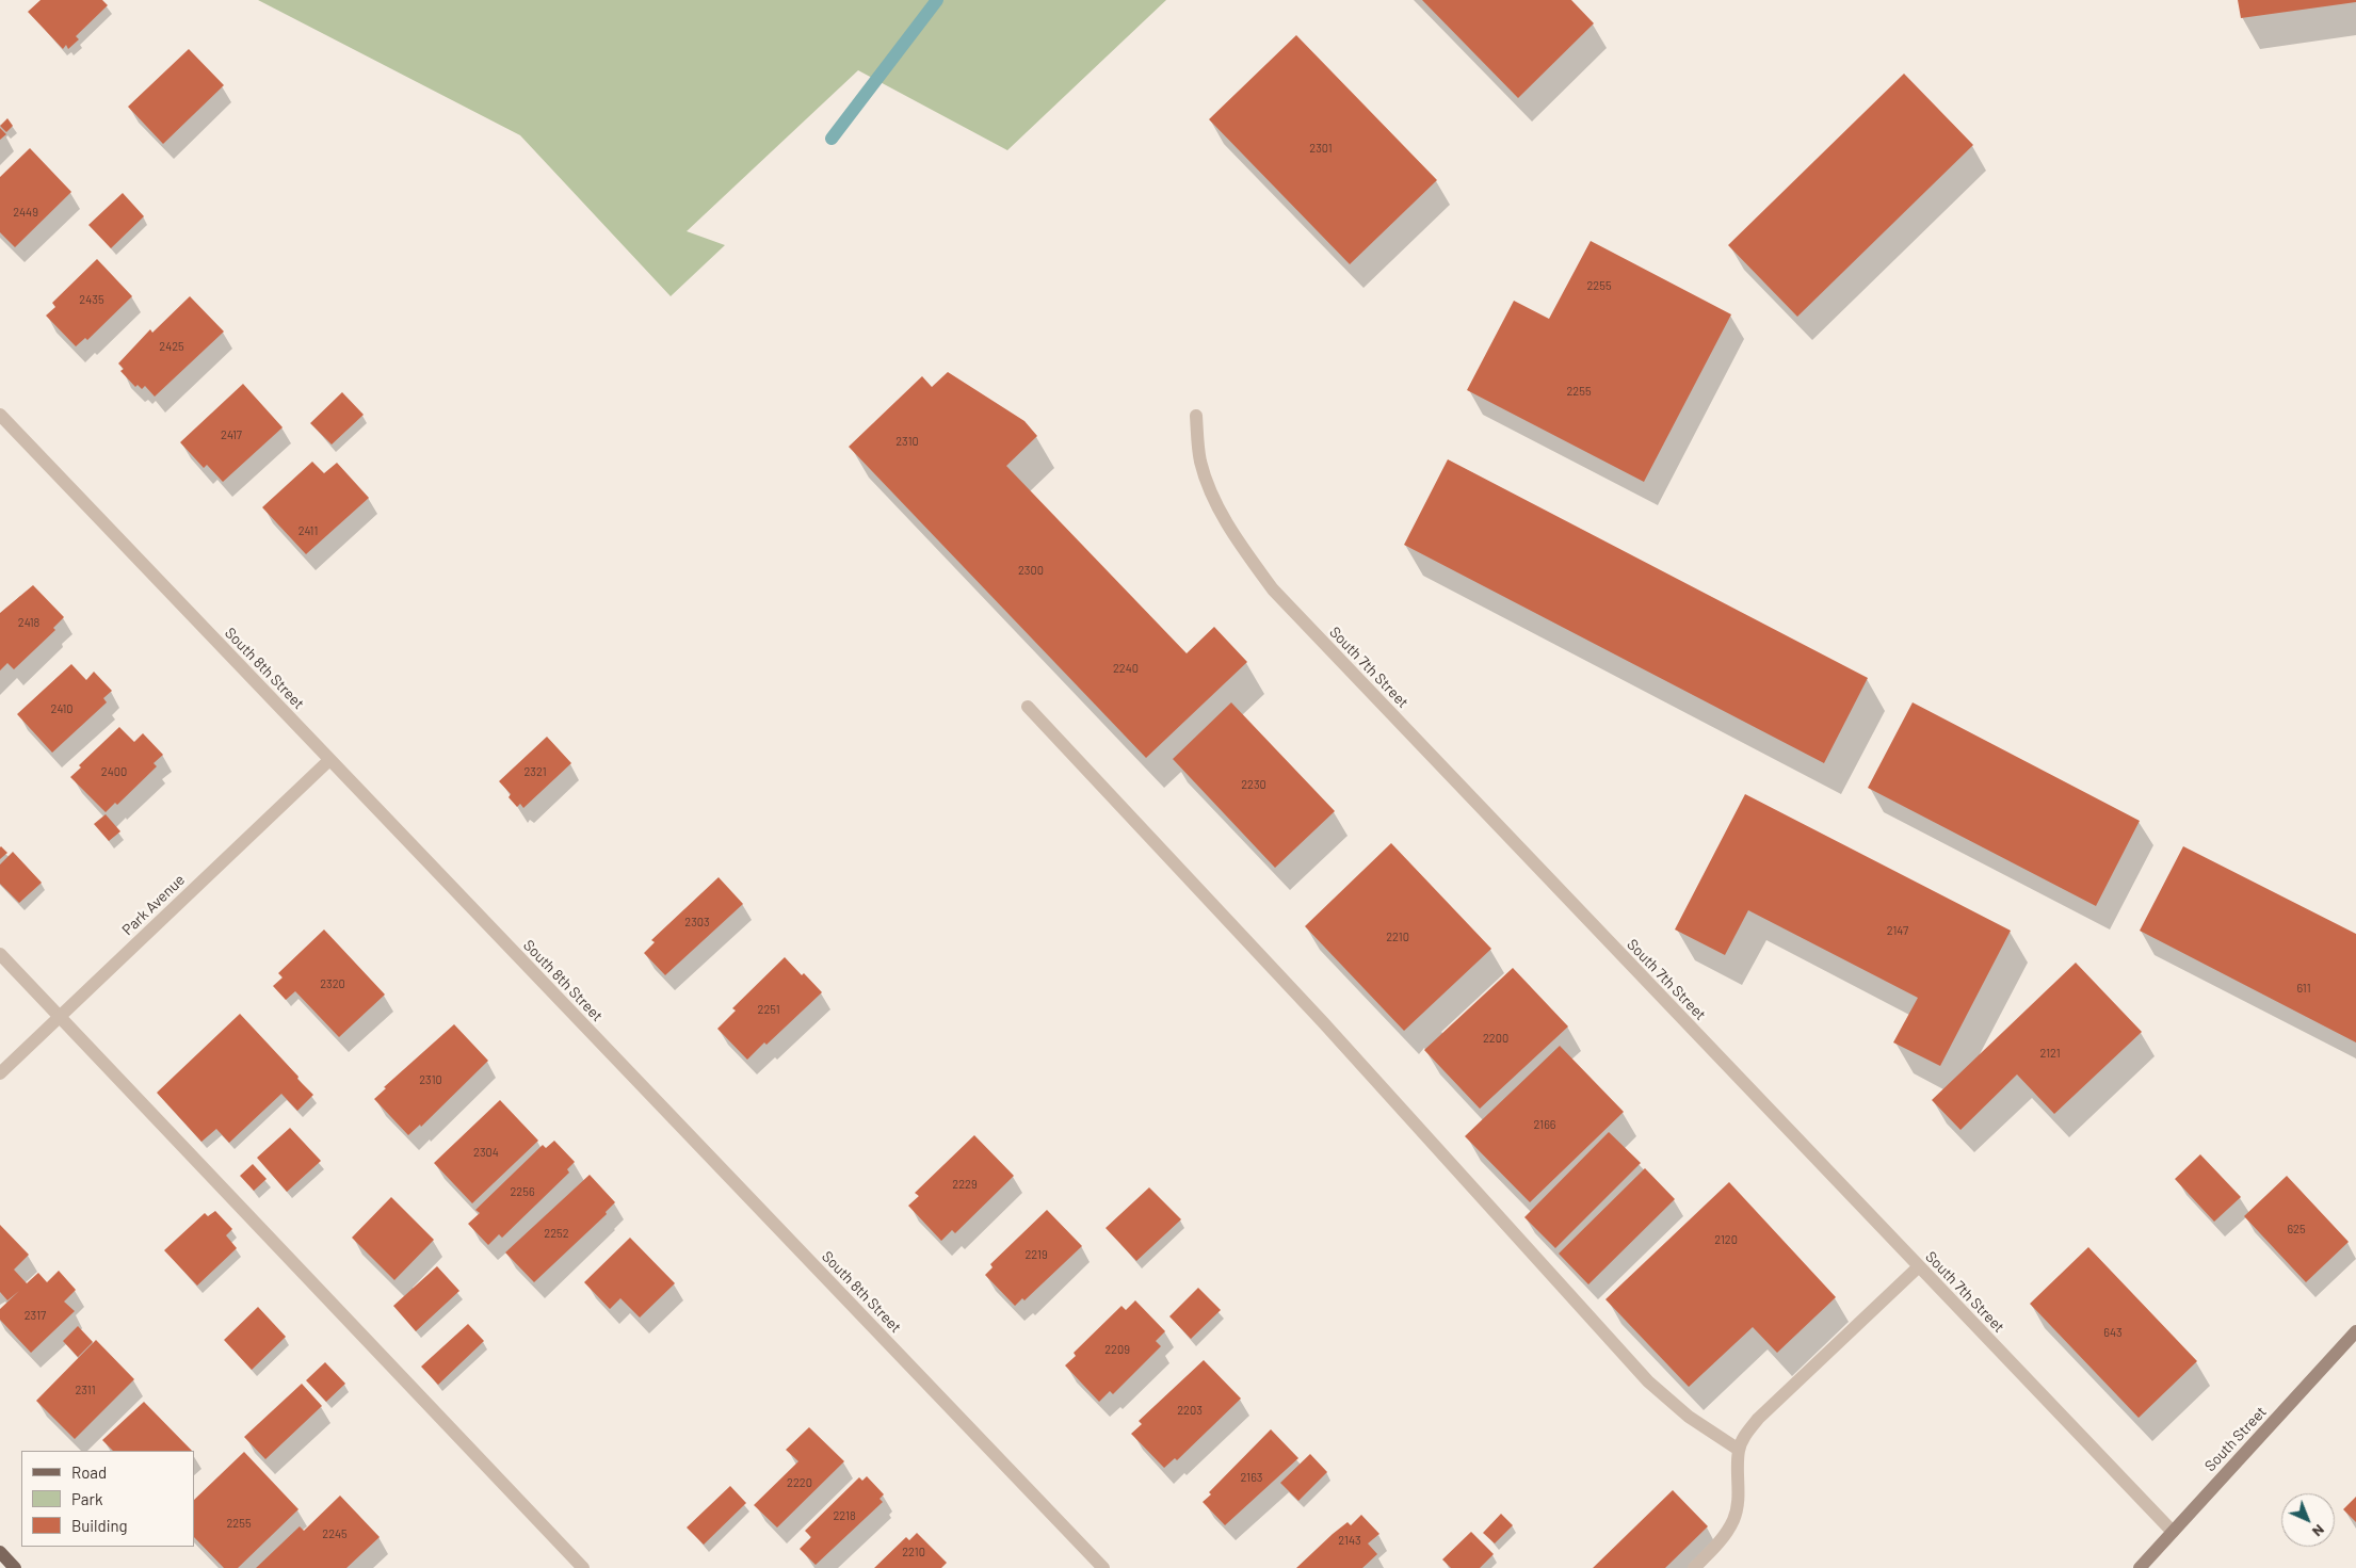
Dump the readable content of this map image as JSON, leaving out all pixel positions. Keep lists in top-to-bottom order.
{
  "streets": {
    "main road": ["South Street"],
    "street": ["South 7th Street", "South 8th Street", "Park Avenue"]
  },
  "crossings": [
    ["South 7th Street", "South Street"],
    ["South 8th Street", "Park Avenue"]
  ],
  "house_numbers": [
    "2301",
    "2449",
    "2255",
    "2435",
    "2425",
    "2255",
    "2417",
    "2310",
    "2411",
    "2300",
    "2418",
    "2240",
    "2410",
    "2400",
    "2321",
    "2230",
    "2303",
    "2147",
    "2210",
    "2320",
    "611",
    "2251",
    "2200",
    "2121",
    "2310",
    "2166",
    "2304",
    "2229",
    "2256",
    "625",
    "2252",
    "2120",
    "2219",
    "2317",
    "643",
    "2209",
    "2311",
    "2203",
    "2163",
    "2220",
    "2218",
    "2255",
    "2245",
    "2143",
    "2210"
  ],
  "legend": ["Road", "Park", "Building"],
  "north": "bottom right"
}
